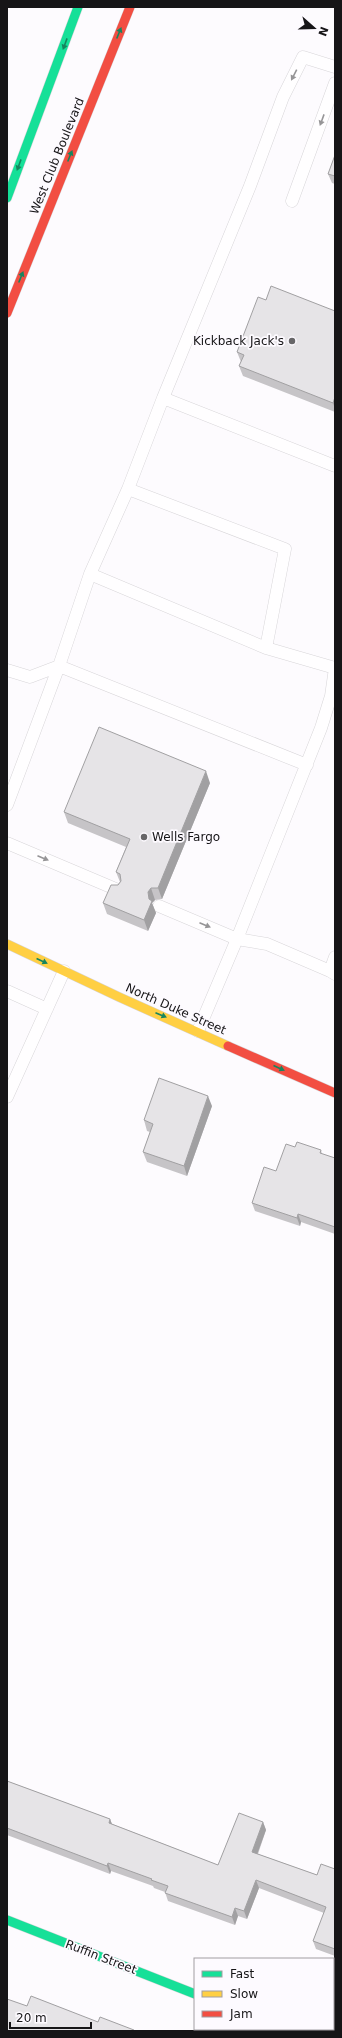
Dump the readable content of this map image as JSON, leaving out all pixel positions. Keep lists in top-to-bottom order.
{
  "streets": {
    "main road": ["West Club Boulevard", "North Duke Street", "Ruffin Street"]
  },
  "one_way": ["North Duke Street"],
  "places": ["Kickback Jack's", "Wells Fargo"],
  "legend": ["Fast", "Slow", "Jam"],
  "scale_bar": "20 m",
  "north": "right"
}
